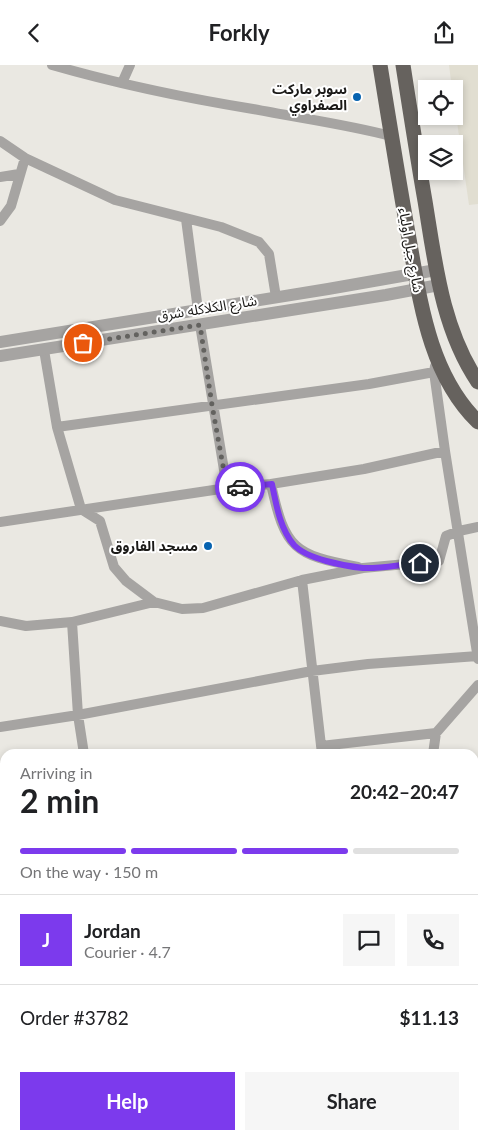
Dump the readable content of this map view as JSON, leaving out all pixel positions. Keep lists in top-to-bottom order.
{
  "streets": {
    "highway": ["شارع جبل اولياء"],
    "street": ["شارع الكلاكله شرق"]
  },
  "crossings": [
    ["شارع جبل اولياء", "شارع الكلاكله شرق"]
  ],
  "places": ["سوبر ماركت الصفراوي", "مسجد الفاروق"],
  "page": {
    "header": "Forkly",
    "heading": ["2 min", "Arriving in", "20:42–20:47"],
    "panel": [
      "Jordan",
      "Courier · 4.7",
      "Order #3782",
      "$11.13"
    ],
    "bar": "On the way · 150 m",
    "round": "J",
    "buttons": ["Help", "Share"]
  }
}
